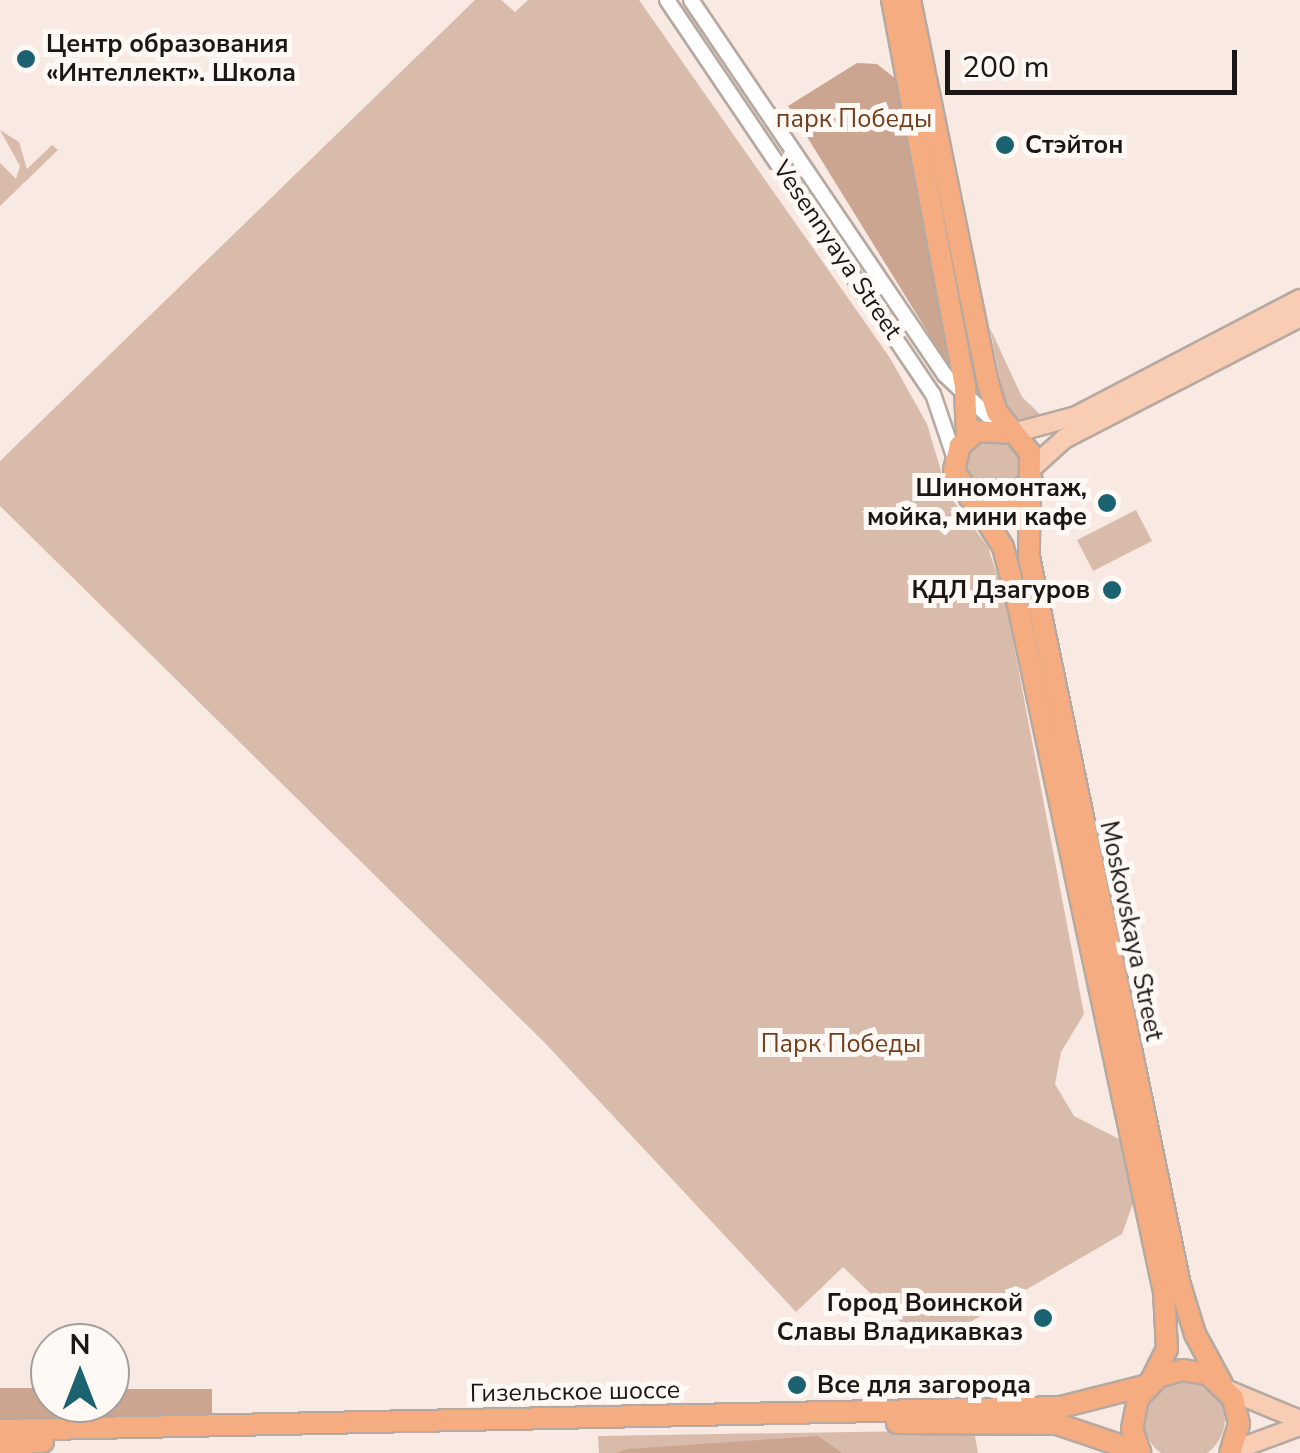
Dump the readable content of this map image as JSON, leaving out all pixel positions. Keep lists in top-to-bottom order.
{
  "streets": {
    "highway": ["Moskovskaya Street", "Гизельское шоссе"],
    "street": ["Vesennyaya Street"]
  },
  "crossings": [
    ["Vesennyaya Street", "Moskovskaya Street"],
    ["Moskovskaya Street", "Гизельское шоссе"]
  ],
  "parks": ["парк Победы", "Парк Победы"],
  "places": [
    "Центр образования «Интеллект». Школа",
    "Стэйтон",
    "Шиномонтаж, мойка, мини кафе",
    "КДЛ Дзагуров",
    "Город Воинской Славы Владикавказ",
    "Все для загорода"
  ],
  "scale_bar": "200 m",
  "north": "top"
}
